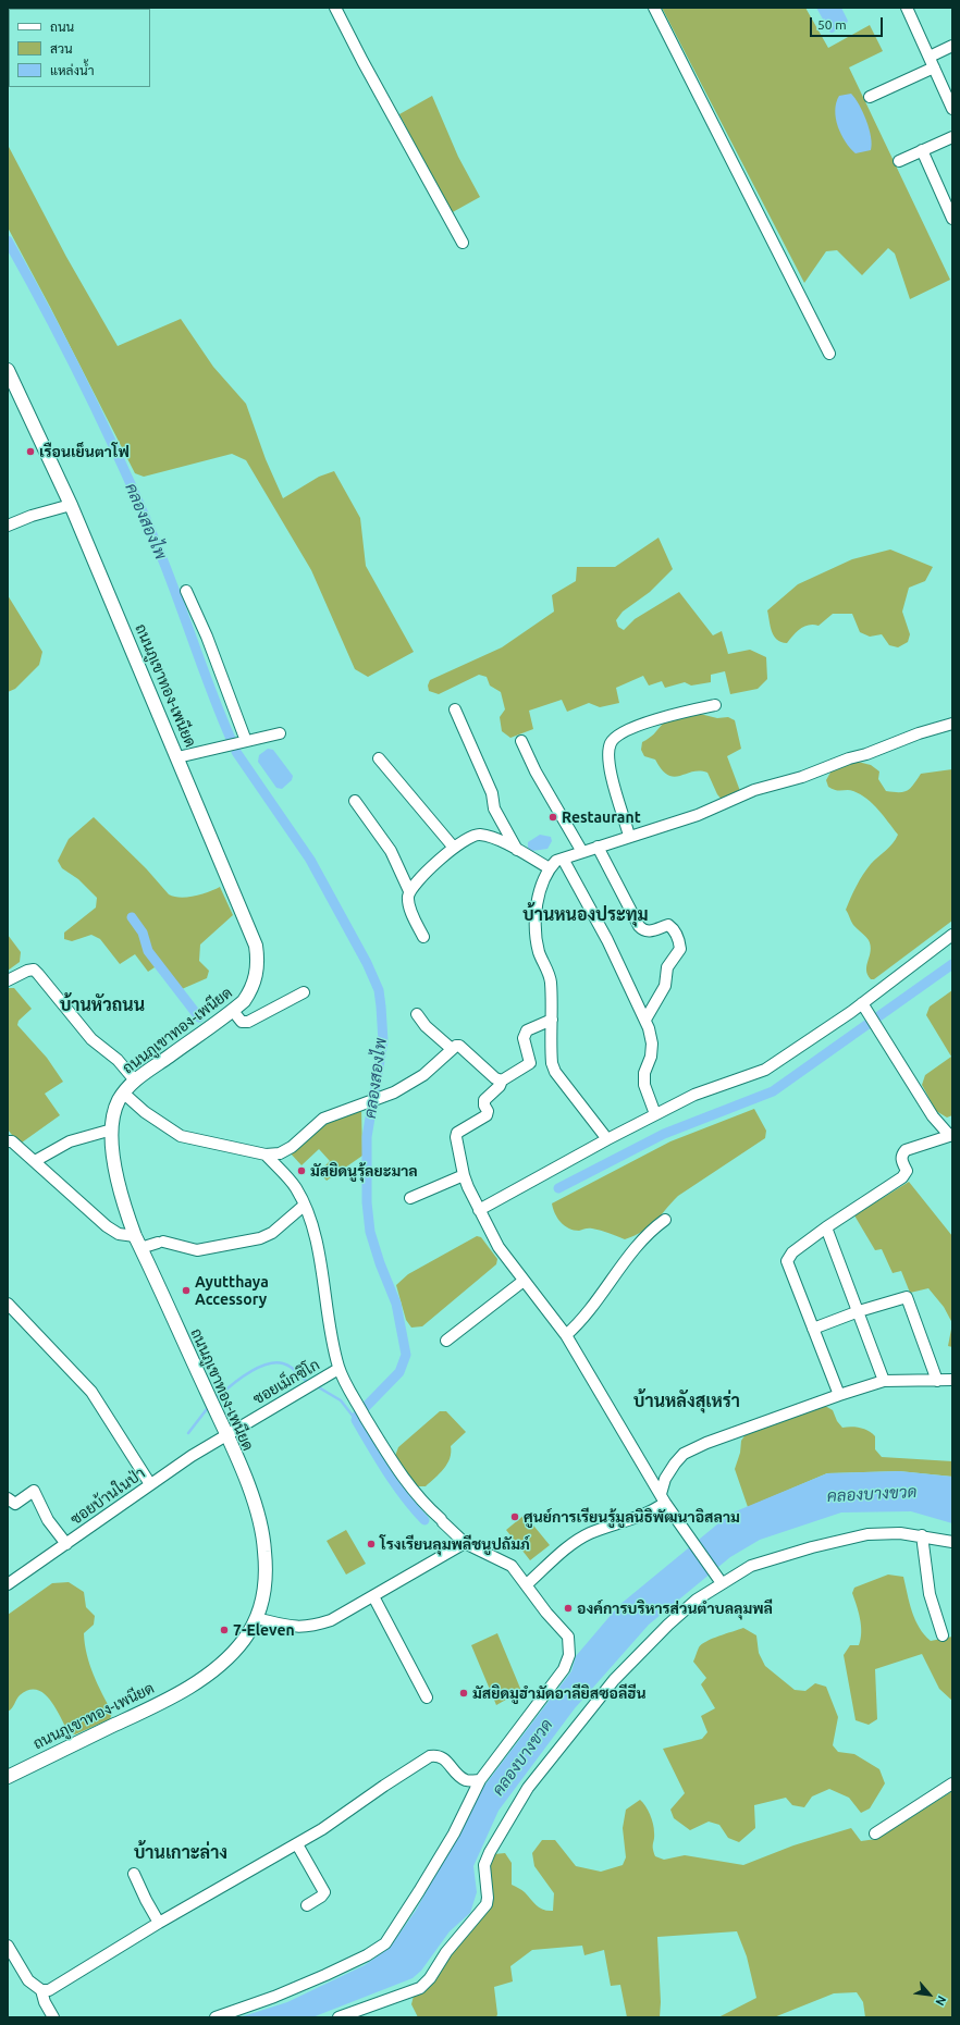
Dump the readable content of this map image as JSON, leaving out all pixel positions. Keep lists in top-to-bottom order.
{
  "streets": {
    "street": ["ถนนภูเขาทอง-เพนียด", "ซอยเม็กซิโก", "ซอยบ้านในป่า"]
  },
  "crossings": [
    ["ถนนภูเขาทอง-เพนียด", "ซอยเม็กซิโก"],
    ["ถนนภูเขาทอง-เพนียด", "ซอยบ้านในป่า"],
    ["ซอยเม็กซิโก", "ซอยบ้านในป่า"]
  ],
  "districts": [
    "บ้านหนองประทุม",
    "บ้านหัวถนน",
    "บ้านหลังสุเหร่า",
    "บ้านเกาะล่าง"
  ],
  "water": ["คลองสองไพ", "คลองบางขวด"],
  "places": [
    "เรือนเย็นตาโฟ",
    "Restaurant",
    "มัสยิดนูรุ้ลยะมาล",
    "Ayutthaya Accessory",
    "ศูนย์การเรียนรู้มูลนิธิพัฒนาอิสลาม",
    "โรงเรียนลุมพลีชนูปถัมภ์",
    "องค์การบริหารส่วนตำบลลุมพลี",
    "7-Eleven",
    "มัสยิดมูฮำมัดอาลียิสซอลีฮีน"
  ],
  "legend": ["ถนน", "สวน", "แหล่งน้ำ"],
  "scale_bar": "50 m",
  "north": "bottom right"
}
